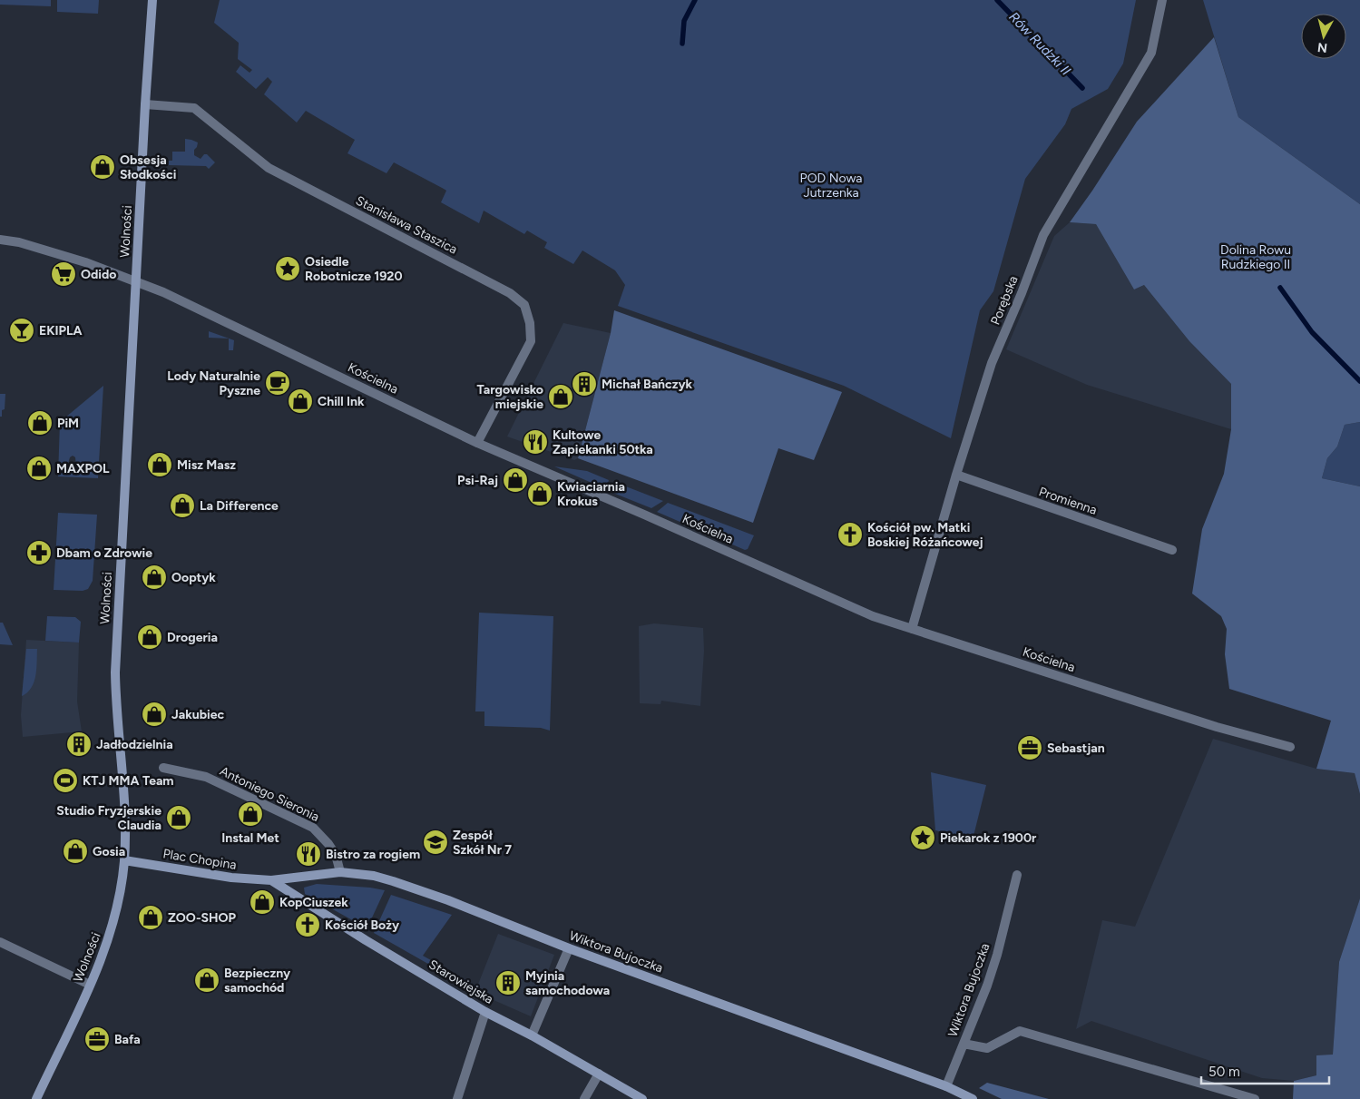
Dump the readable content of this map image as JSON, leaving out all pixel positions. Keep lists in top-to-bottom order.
{
  "streets": {
    "street": [
      "Stanisława Staszica",
      "Wolności",
      "Porębska",
      "Kościelna",
      "Promienna",
      "Antoniego Sieronia",
      "Plac Chopina",
      "Wiktora Bujoczka",
      "Starowiejska"
    ]
  },
  "crossings": [
    ["Stanisława Staszica", "Wolności"],
    ["Stanisława Staszica", "Kościelna"],
    ["Wolności", "Kościelna"],
    ["Wolności", "Plac Chopina"],
    ["Porębska", "Kościelna"],
    ["Porębska", "Promienna"],
    ["Antoniego Sieronia", "Wiktora Bujoczka"],
    ["Plac Chopina", "Wiktora Bujoczka"],
    ["Plac Chopina", "Starowiejska"],
    ["Wiktora Bujoczka", "Starowiejska"]
  ],
  "water": ["Rów Rudzki II"],
  "parks": ["POD Nowa Jutrzenka", "Dolina Rowu Rudzkiego II"],
  "places": {
    "shop": [
      "Obsesja Słodkości",
      "Targowisko miejskie",
      "Chill Ink",
      "PiM",
      "Misz Masz",
      "MAXPOL",
      "Psi-Raj",
      "Kwiaciarnia Krokus",
      "La Difference",
      "Ooptyk",
      "Drogeria",
      "Jakubiec",
      "Instal Met",
      "Studio Fryzjerskie Claudia",
      "Gosia",
      "KopCiuszek",
      "ZOO-SHOP",
      "Bezpieczny samochód"
    ],
    "place": ["Osiedle Robotnicze 1920", "Piekarok z 1900r"],
    "supermarket": ["Odido"],
    "bar": ["EKIPLA"],
    "cafe": ["Lody Naturalnie Pyszne"],
    "building": ["Michał Bańczyk", "Jadłodzielnia", "Myjnia samochodowa"],
    "restaurant": ["Kultowe Zapiekanki 50tka", "Bistro za rogiem"],
    "church": ["Kościół pw. Matki Boskiej Różańcowej", "Kościół Boży"],
    "pharmacy": ["Dbam o Zdrowie"],
    "office": ["Sebastjan", "Bafa"],
    "sports": ["KTJ MMA Team"],
    "school or university": ["Zespół Szkół Nr 7"]
  },
  "scale_bar": "50 m",
  "north": "bottom"
}
